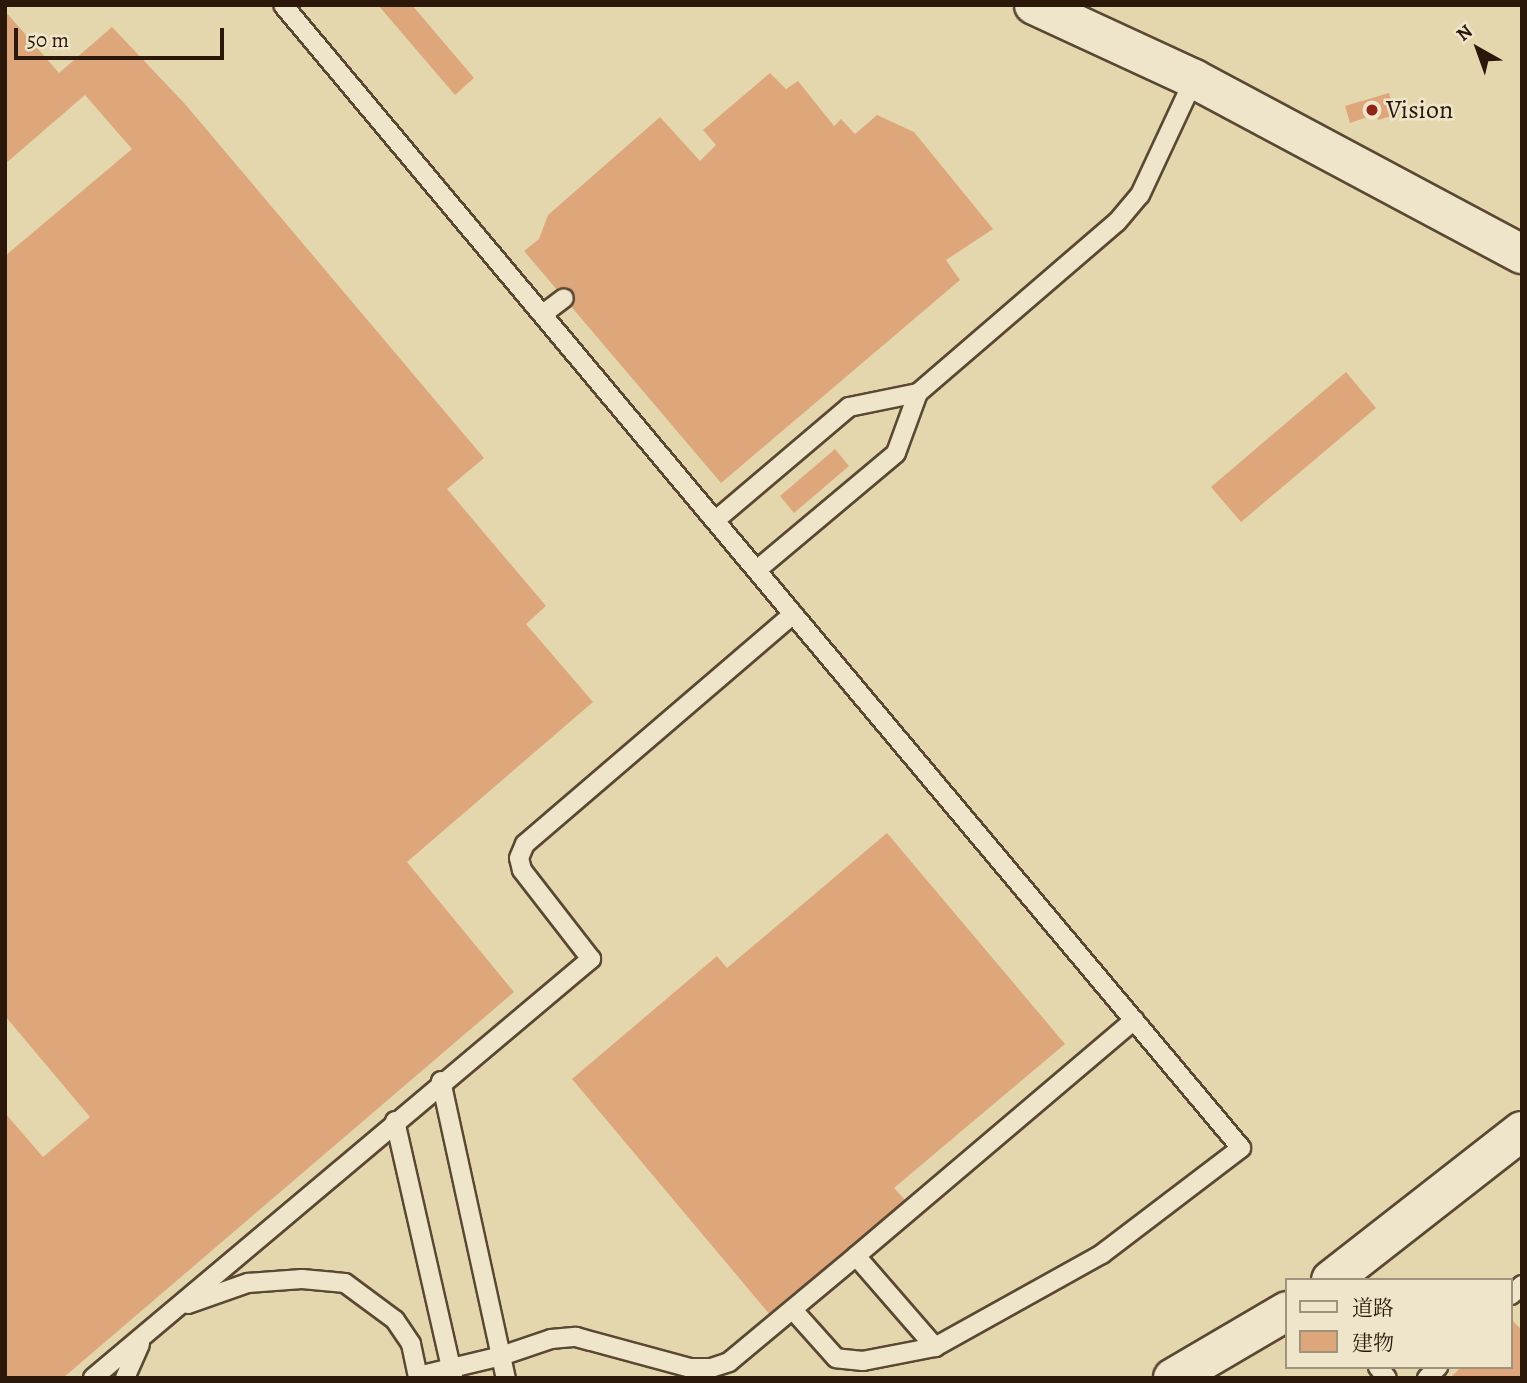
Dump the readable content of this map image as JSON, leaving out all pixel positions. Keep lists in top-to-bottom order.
{
  "places": ["Vision"],
  "legend": ["道路", "建物"],
  "scale_bar": "50 m",
  "north": "top left"
}
